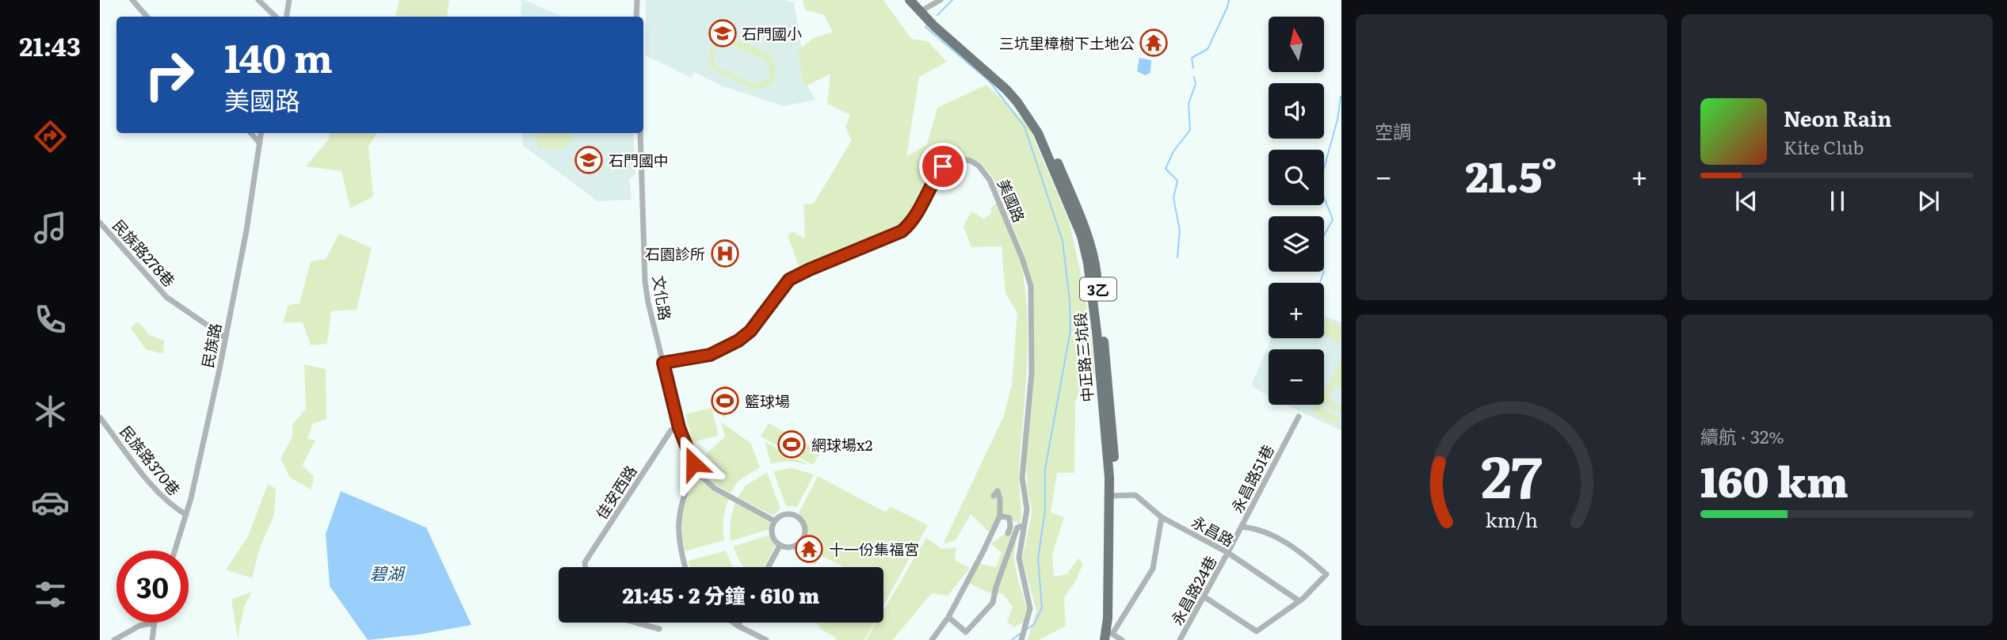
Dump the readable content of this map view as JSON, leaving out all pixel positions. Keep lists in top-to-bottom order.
{
  "streets": {
    "main road": ["3乙", "中正路三坑段"],
    "street": [
      "美國路",
      "民族路278巷",
      "文化路",
      "民族路",
      "民族路370巷",
      "永昌路51巷",
      "佳安西路",
      "永昌路",
      "永昌路24巷"
    ]
  },
  "crossings": [
    ["美國路", "文化路"],
    ["民族路278巷", "民族路"],
    ["文化路", "佳安西路"],
    ["民族路", "民族路370巷"],
    ["中正路三坑段", "永昌路"],
    ["永昌路51巷", "永昌路"],
    ["永昌路51巷", "永昌路24巷"],
    ["永昌路", "永昌路24巷"]
  ],
  "water": ["碧湖"],
  "places": {
    "school or university": ["石門國小", "石門國中"],
    "temple": ["三坑里樟樹下土地公", "十一份集福宮"],
    "hospital": ["石園診所"],
    "sports": ["籃球場", "網球場x2"]
  },
  "north": "top",
  "page": {
    "tabs": "21:43",
    "tile": [
      "空調",
      ["續航 · 32%", "160 km"]
    ],
    "map_buttons": ["+", "−"],
    "turn": ["140 m", "美國路"],
    "song": ["Neon Rain", "Kite Club"],
    "heat": ["−", "21.5°", "+"],
    "limit": "30",
    "trip": "21:45 · 2 分鐘 · 610 m",
    "gauge": ["27", "km/h"]
  }
}
